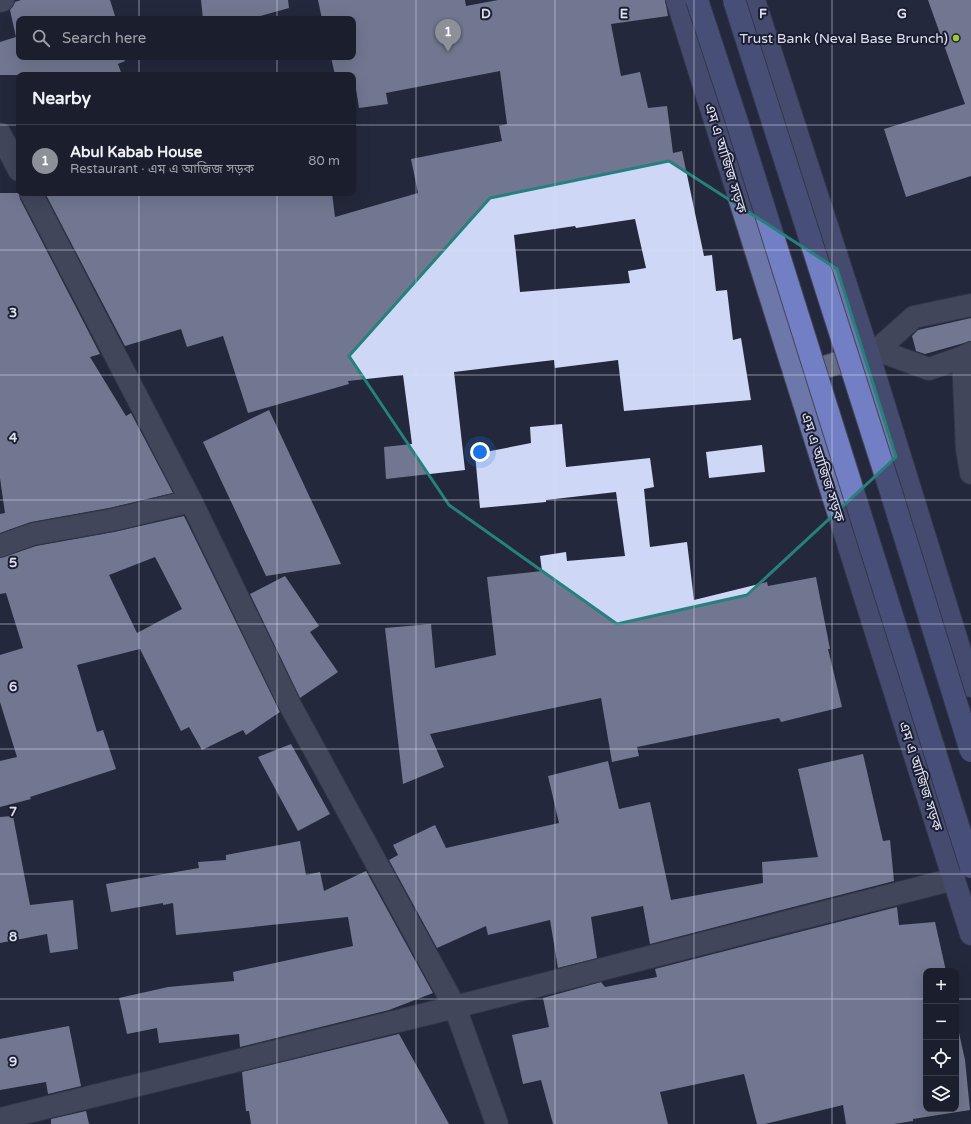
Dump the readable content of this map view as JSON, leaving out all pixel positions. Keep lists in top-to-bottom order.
{
  "streets": {
    "main road": ["এম এ আজিজ সড়ক"]
  },
  "places": ["Trust Bank (Neval Base Brunch)"],
  "page": {
    "search": "Search here",
    "pins": "1",
    "heading": "Nearby",
    "list": [
      {
        "mark": "1",
        "name": "Abul Kabab House",
        "note": "Restaurant · এম এ আজিজ সড়ক",
        "value": "80 m"
      }
    ],
    "map_buttons": ["+", "−"]
  },
  "grid": {
    "columns": [
      "D",
      "E",
      "F",
      "G"
    ],
    "rows": [
      "3",
      "4",
      "5",
      "6",
      "7",
      "8",
      "9"
    ]
  }
}
